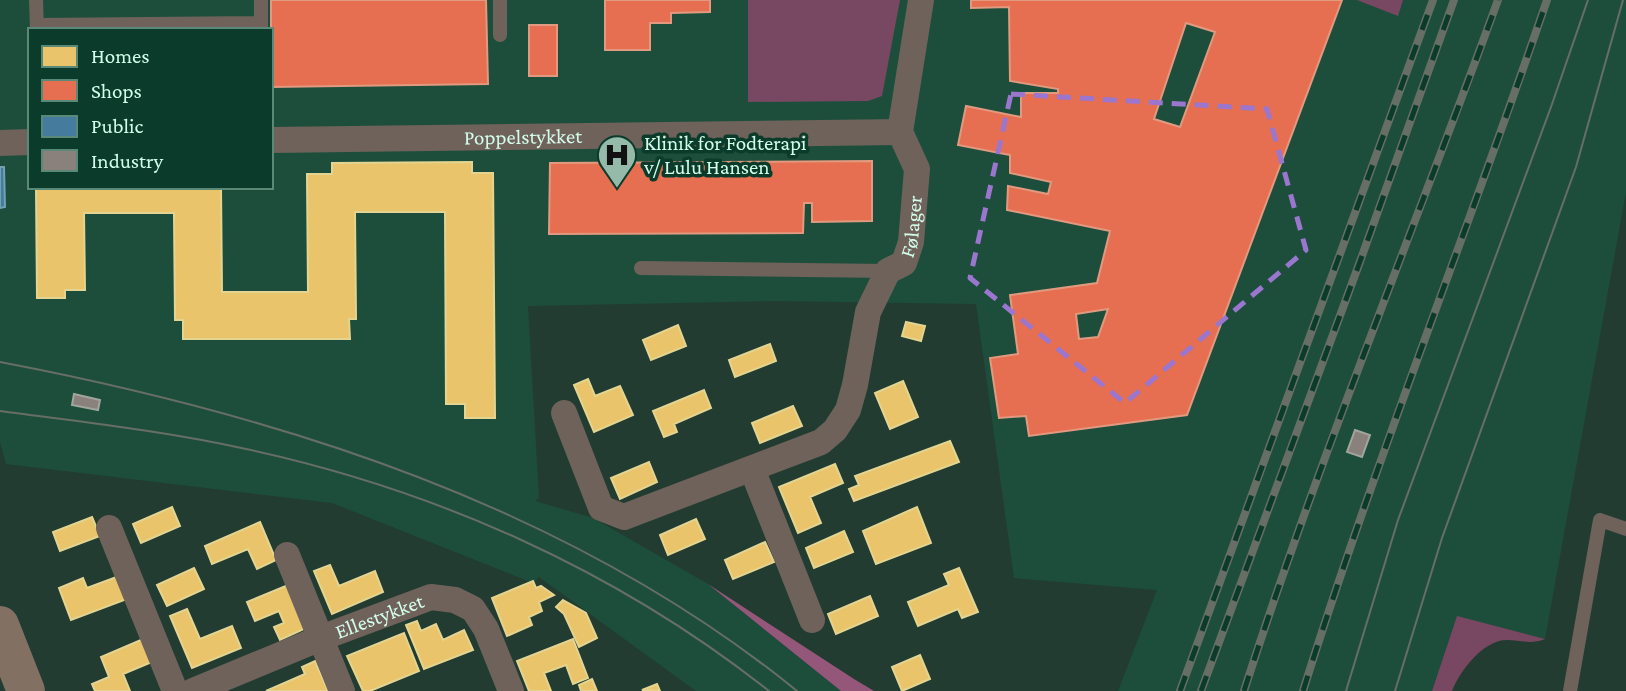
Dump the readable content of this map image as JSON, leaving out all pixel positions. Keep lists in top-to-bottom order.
{
  "streets": {
    "street": ["Poppelstykket", "Følager", "Ellestykket"]
  },
  "crossings": [
    ["Poppelstykket", "Følager"]
  ],
  "places": {
    "hospital": ["Klinik for Fodterapi v/ Lulu Hansen"]
  },
  "legend": [
    "Homes",
    "Shops",
    "Public",
    "Industry"
  ]
}
